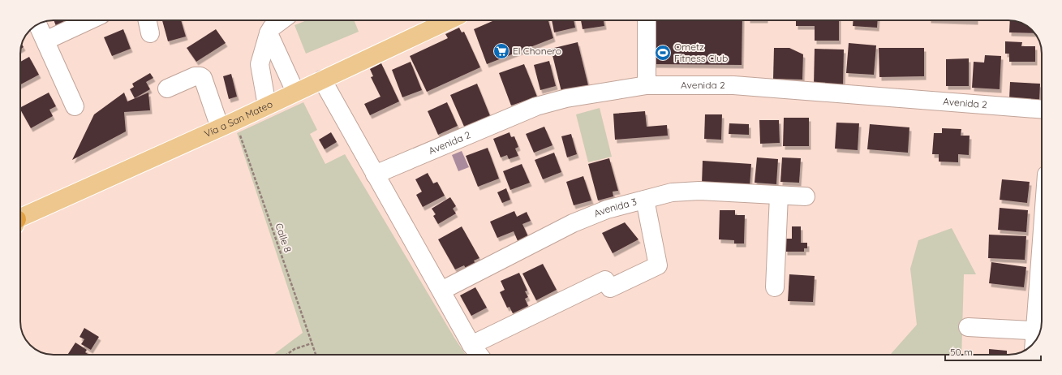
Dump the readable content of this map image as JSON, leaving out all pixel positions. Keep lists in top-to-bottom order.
{
  "streets": {
    "main road": ["Vía a San Mateo"],
    "street": ["Avenida 2", "Avenida 3"],
    "path": ["Calle 8"]
  },
  "crossings": [
    ["Vía a San Mateo", "Calle 8"]
  ],
  "places": {
    "supermarket": ["El Chonero"],
    "sports": ["Ometz Fitness Club"]
  },
  "scale_bar": "50 m"
}
